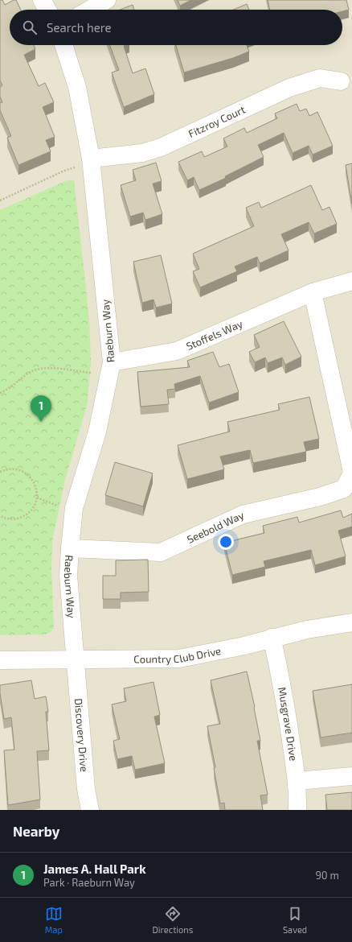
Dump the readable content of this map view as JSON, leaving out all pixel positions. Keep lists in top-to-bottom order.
{
  "streets": {
    "street": [
      "Fitzroy Court",
      "Raeburn Way",
      "Stoffels Way",
      "Seebold Way",
      "Country Club Drive",
      "Musgrave Drive",
      "Discovery Drive"
    ]
  },
  "crossings": [
    ["Fitzroy Court", "Raeburn Way"],
    ["Raeburn Way", "Stoffels Way"],
    ["Raeburn Way", "Seebold Way"],
    ["Raeburn Way", "Country Club Drive"],
    ["Raeburn Way", "Discovery Drive"],
    ["Stoffels Way", "Seebold Way"],
    ["Country Club Drive", "Musgrave Drive"],
    ["Country Club Drive", "Discovery Drive"]
  ],
  "page": {
    "search": "Search here",
    "pins": "1",
    "heading": "Nearby",
    "list": [
      {
        "mark": "1",
        "name": "James A. Hall Park",
        "note": "Park · Raeburn Way",
        "value": "90 m"
      }
    ],
    "nav": ["Map", "Directions", "Saved"]
  }
}
